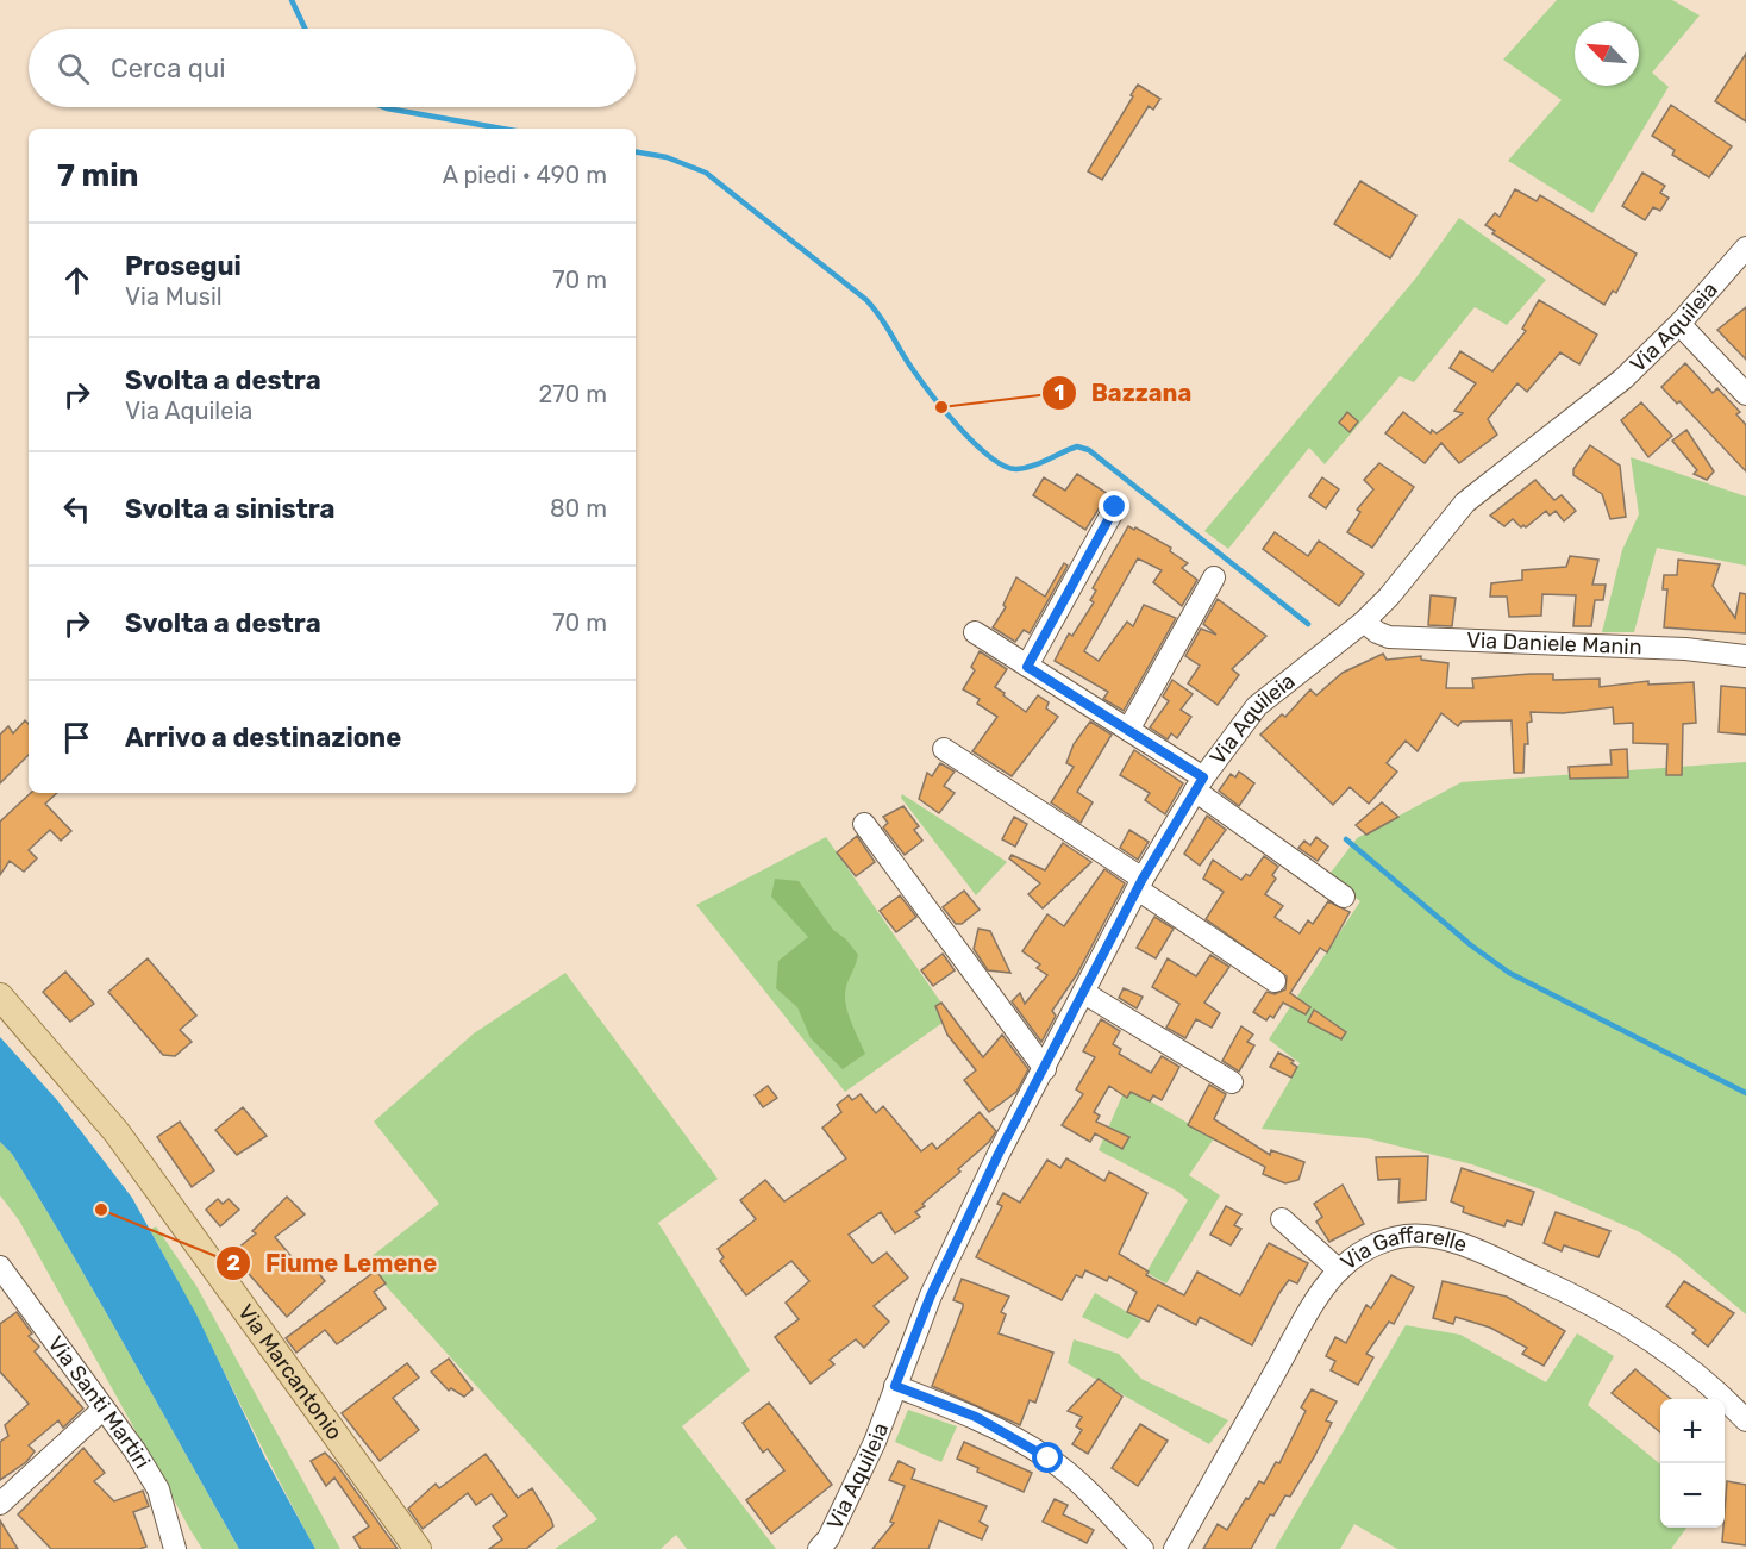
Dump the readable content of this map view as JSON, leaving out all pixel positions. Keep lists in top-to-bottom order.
{
  "streets": {
    "main road": ["Via Marcantonio"],
    "street": [
      "Via Aquileia",
      "Via Daniele Manin",
      "Via Gaffarelle",
      "Via Santi Martiri"
    ]
  },
  "crossings": [
    ["Via Aquileia", "Via Daniele Manin"]
  ],
  "places": ["Bazzana", "Fiume Lemene"],
  "north": "top left",
  "page": {
    "search": "Cerca qui",
    "heading": ["7 min", "A piedi · 490 m"],
    "list": [
      ["Prosegui", "Via Musil", "70 m"],
      ["Svolta a destra", "Via Aquileia", "270 m"],
      ["Svolta a sinistra", "80 m"],
      ["Svolta a destra", "70 m"],
      "Arrivo a destinazione"
    ],
    "map_buttons": ["+", "−"]
  }
}
